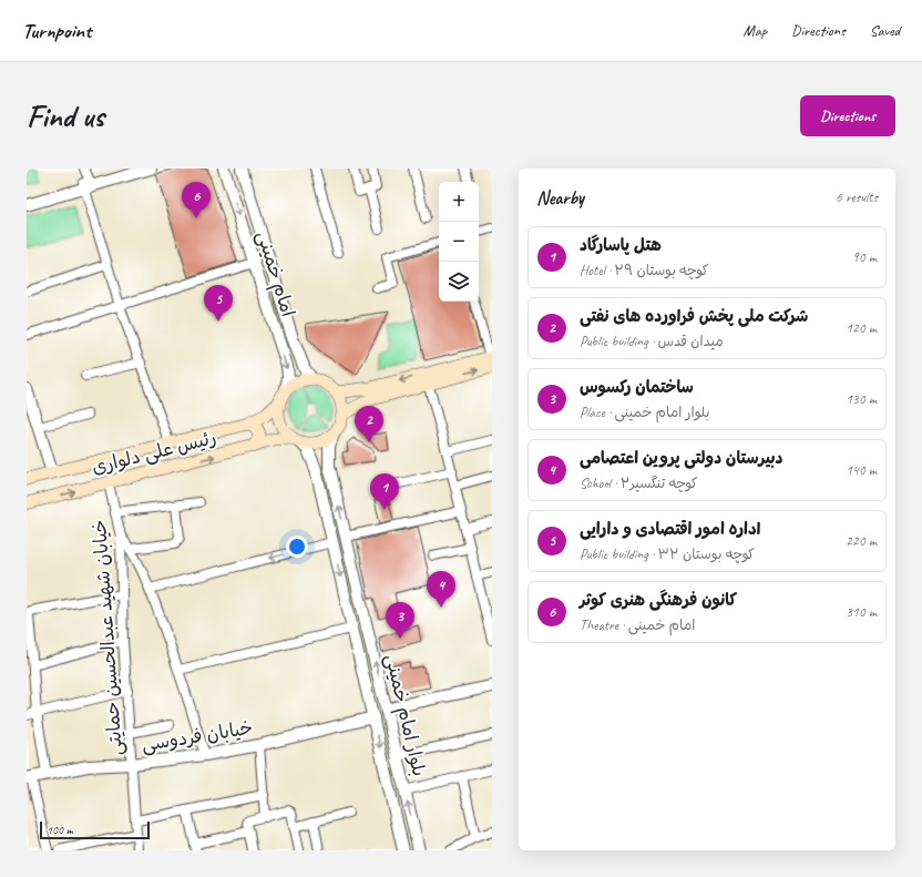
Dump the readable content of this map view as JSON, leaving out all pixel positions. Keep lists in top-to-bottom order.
{
  "streets": {
    "main road": ["رئیس علی دلواری"],
    "street": [
      "امام خمینی",
      "خیابان شهید عبدالحسین حمایتی",
      "بلوار امام خمینی",
      "خیابان فردوسی"
    ]
  },
  "crossings": [
    ["امام خمینی", "رئیس علی دلواری"],
    ["امام خمینی", "بلوار امام خمینی"],
    ["رئیس علی دلواری", "خیابان شهید عبدالحسین حمایتی"],
    ["رئیس علی دلواری", "بلوار امام خمینی"],
    ["خیابان شهید عبدالحسین حمایتی", "خیابان فردوسی"],
    ["بلوار امام خمینی", "خیابان فردوسی"]
  ],
  "scale_bar": "100 m",
  "page": {
    "header": "Turnpoint",
    "nav": ["Map", "Directions", "Saved"],
    "buttons": "Directions",
    "title": "Find us",
    "heading": ["Nearby", "6 results"],
    "map_buttons": ["+", "−"],
    "pins": [
      "6",
      "5",
      "2",
      "1",
      "4",
      "3"
    ],
    "list": [
      {
        "mark": "1",
        "name": "هتل پاسارگاد",
        "note": "Hotel · کوچه بوستان ۲۹",
        "value": "90 m"
      },
      {
        "mark": "2",
        "name": "شرکت ملی پخش فراورده های نفتی",
        "note": "Public building · میدان قدس",
        "value": "120 m"
      },
      {
        "mark": "3",
        "name": "ساختمان رکسوس",
        "note": "Place · بلوار امام خمینی",
        "value": "130 m"
      },
      {
        "mark": "4",
        "name": "دبیرستان دولتی پروین اعتصامی",
        "note": "School · کوچه تنگسیر۲",
        "value": "140 m"
      },
      {
        "mark": "5",
        "name": "اداره امور اقتصادی و دارایی",
        "note": "Public building · کوچه بوستان ۳۲",
        "value": "220 m"
      },
      {
        "mark": "6",
        "name": "کانون فرهنگی هنری کوثر",
        "note": "Theatre · امام خمینی",
        "value": "310 m"
      }
    ],
    "scale": "100 m"
  }
}
